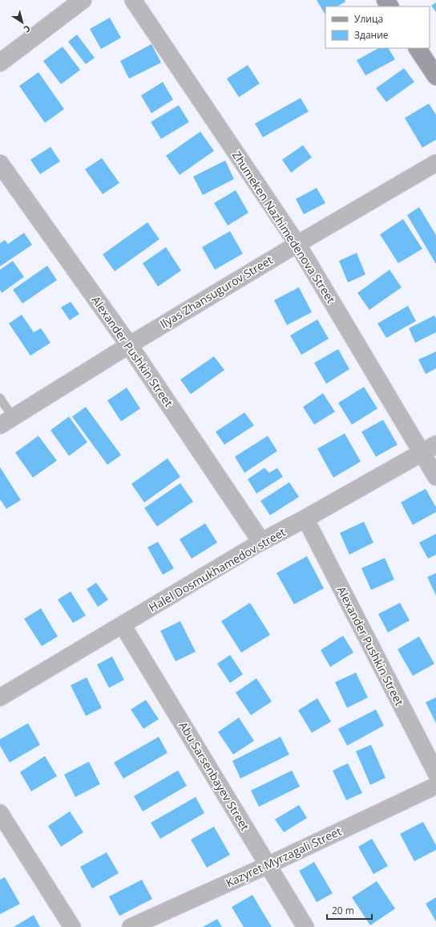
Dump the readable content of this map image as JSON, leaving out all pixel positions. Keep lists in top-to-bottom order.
{
  "streets": {
    "street": [
      "Zhumeken Nazhimedenova Street",
      "Ilyas Zhansugurov Street",
      "Alexander Pushkin Street",
      "Halel Dosmukhamedov street",
      "Abu Sarsenbayev Street",
      "Kazyret Myrzagali Street"
    ]
  },
  "crossings": [
    ["Zhumeken Nazhimedenova Street", "Ilyas Zhansugurov Street"],
    ["Zhumeken Nazhimedenova Street", "Halel Dosmukhamedov street"],
    ["Ilyas Zhansugurov Street", "Alexander Pushkin Street"],
    ["Alexander Pushkin Street", "Halel Dosmukhamedov street"],
    ["Halel Dosmukhamedov street", "Abu Sarsenbayev Street"],
    ["Abu Sarsenbayev Street", "Kazyret Myrzagali Street"]
  ],
  "legend": ["Улица", "Здание"],
  "scale_bar": "20 m",
  "north": "bottom right"
}
